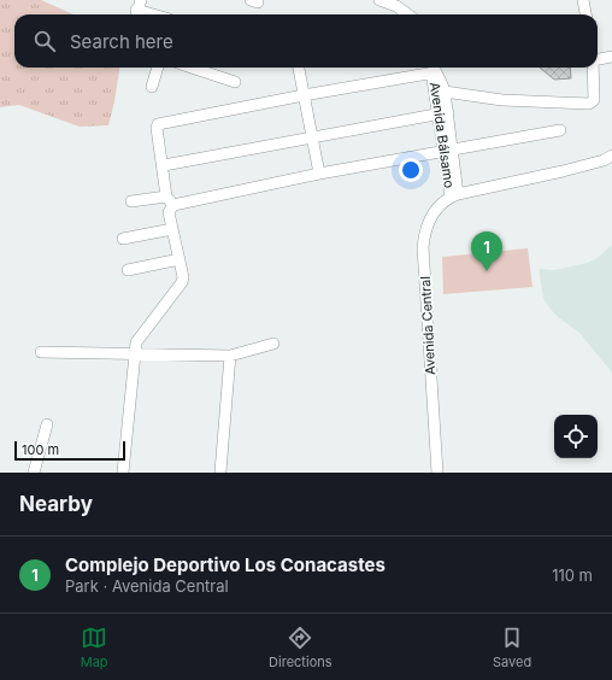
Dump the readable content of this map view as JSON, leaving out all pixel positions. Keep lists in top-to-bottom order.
{
  "streets": {
    "street": ["Avenida Bálsamo", "Avenida Central"]
  },
  "crossings": [
    ["Avenida Bálsamo", "Avenida Central"]
  ],
  "scale_bar": "100 m",
  "page": {
    "search": "Search here",
    "pins": "1",
    "scale": "100 m",
    "heading": "Nearby",
    "list": [
      {
        "mark": "1",
        "name": "Complejo Deportivo Los Conacastes",
        "note": "Park · Avenida Central",
        "value": "110 m"
      }
    ],
    "nav": ["Map", "Directions", "Saved"]
  }
}
